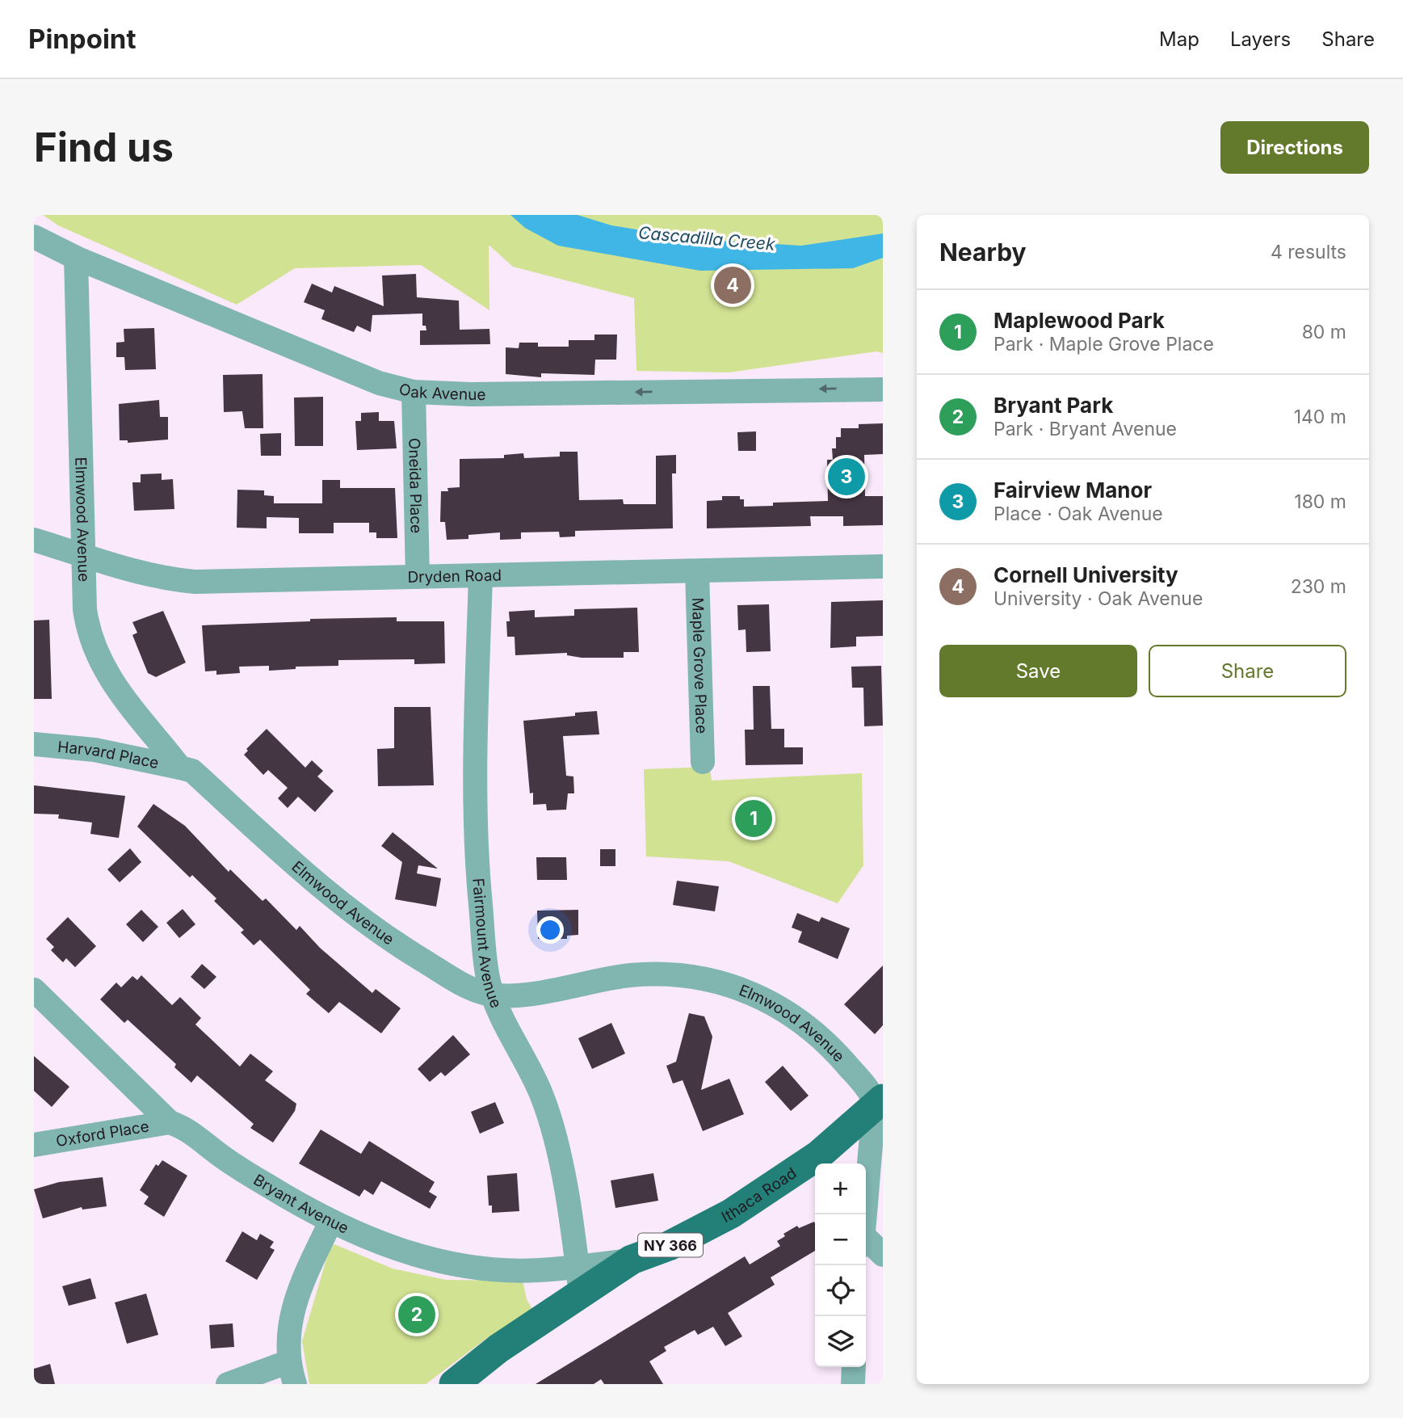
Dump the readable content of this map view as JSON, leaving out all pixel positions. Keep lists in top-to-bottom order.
{
  "streets": {
    "main road": ["Ithaca Road", "NY 366"],
    "street": [
      "Oak Avenue",
      "Oneida Place",
      "Elmwood Avenue",
      "Dryden Road",
      "Maple Grove Place",
      "Harvard Place",
      "Fairmount Avenue",
      "Oxford Place",
      "Bryant Avenue"
    ]
  },
  "crossings": [
    ["Oak Avenue", "Oneida Place"],
    ["Oak Avenue", "Elmwood Avenue"],
    ["Oneida Place", "Dryden Road"],
    ["Elmwood Avenue", "Dryden Road"],
    ["Elmwood Avenue", "Harvard Place"],
    ["Elmwood Avenue", "Fairmount Avenue"],
    ["Elmwood Avenue", "Ithaca Road"],
    ["Dryden Road", "Maple Grove Place"],
    ["Dryden Road", "Fairmount Avenue"],
    ["Fairmount Avenue", "Ithaca Road"],
    ["Fairmount Avenue", "Bryant Avenue"],
    ["Oxford Place", "Bryant Avenue"],
    ["Ithaca Road", "Bryant Avenue"]
  ],
  "one_way": ["Oak Avenue"],
  "water": ["Cascadilla Creek"],
  "page": {
    "header": "Pinpoint",
    "nav": ["Map", "Layers", "Share"],
    "buttons": [
      "Directions",
      ["Save", "Share"]
    ],
    "title": "Find us",
    "heading": ["Nearby", "4 results"],
    "pins": [
      "4",
      "3",
      "1",
      "2"
    ],
    "list": [
      {
        "mark": "1",
        "name": "Maplewood Park",
        "note": "Park · Maple Grove Place",
        "value": "80 m"
      },
      {
        "mark": "2",
        "name": "Bryant Park",
        "note": "Park · Bryant Avenue",
        "value": "140 m"
      },
      {
        "mark": "3",
        "name": "Fairview Manor",
        "note": "Place · Oak Avenue",
        "value": "180 m"
      },
      {
        "mark": "4",
        "name": "Cornell University",
        "note": "University · Oak Avenue",
        "value": "230 m"
      }
    ],
    "map_buttons": ["+", "−"]
  }
}
